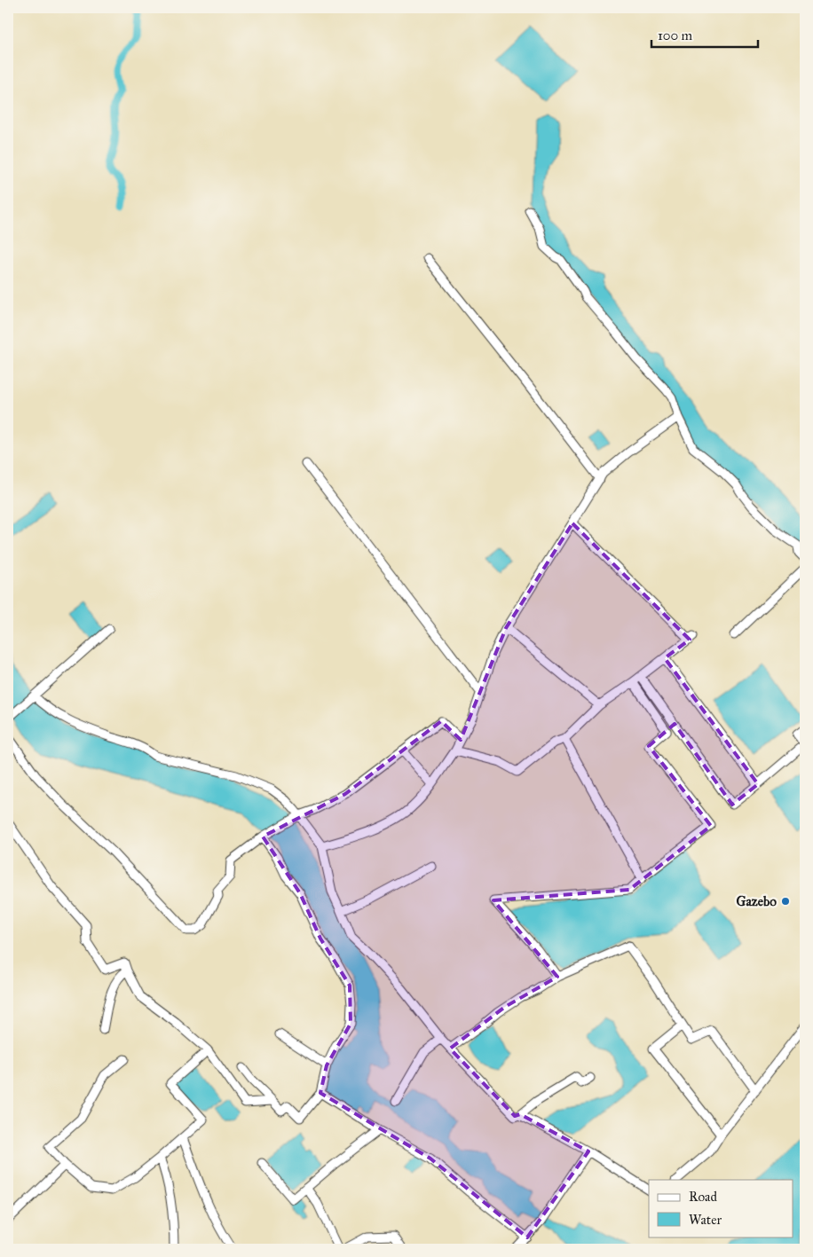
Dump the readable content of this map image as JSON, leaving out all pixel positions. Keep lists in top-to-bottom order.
{
  "places": ["Gazebo"],
  "legend": ["Road", "Water"],
  "scale_bar": "100 m"
}
